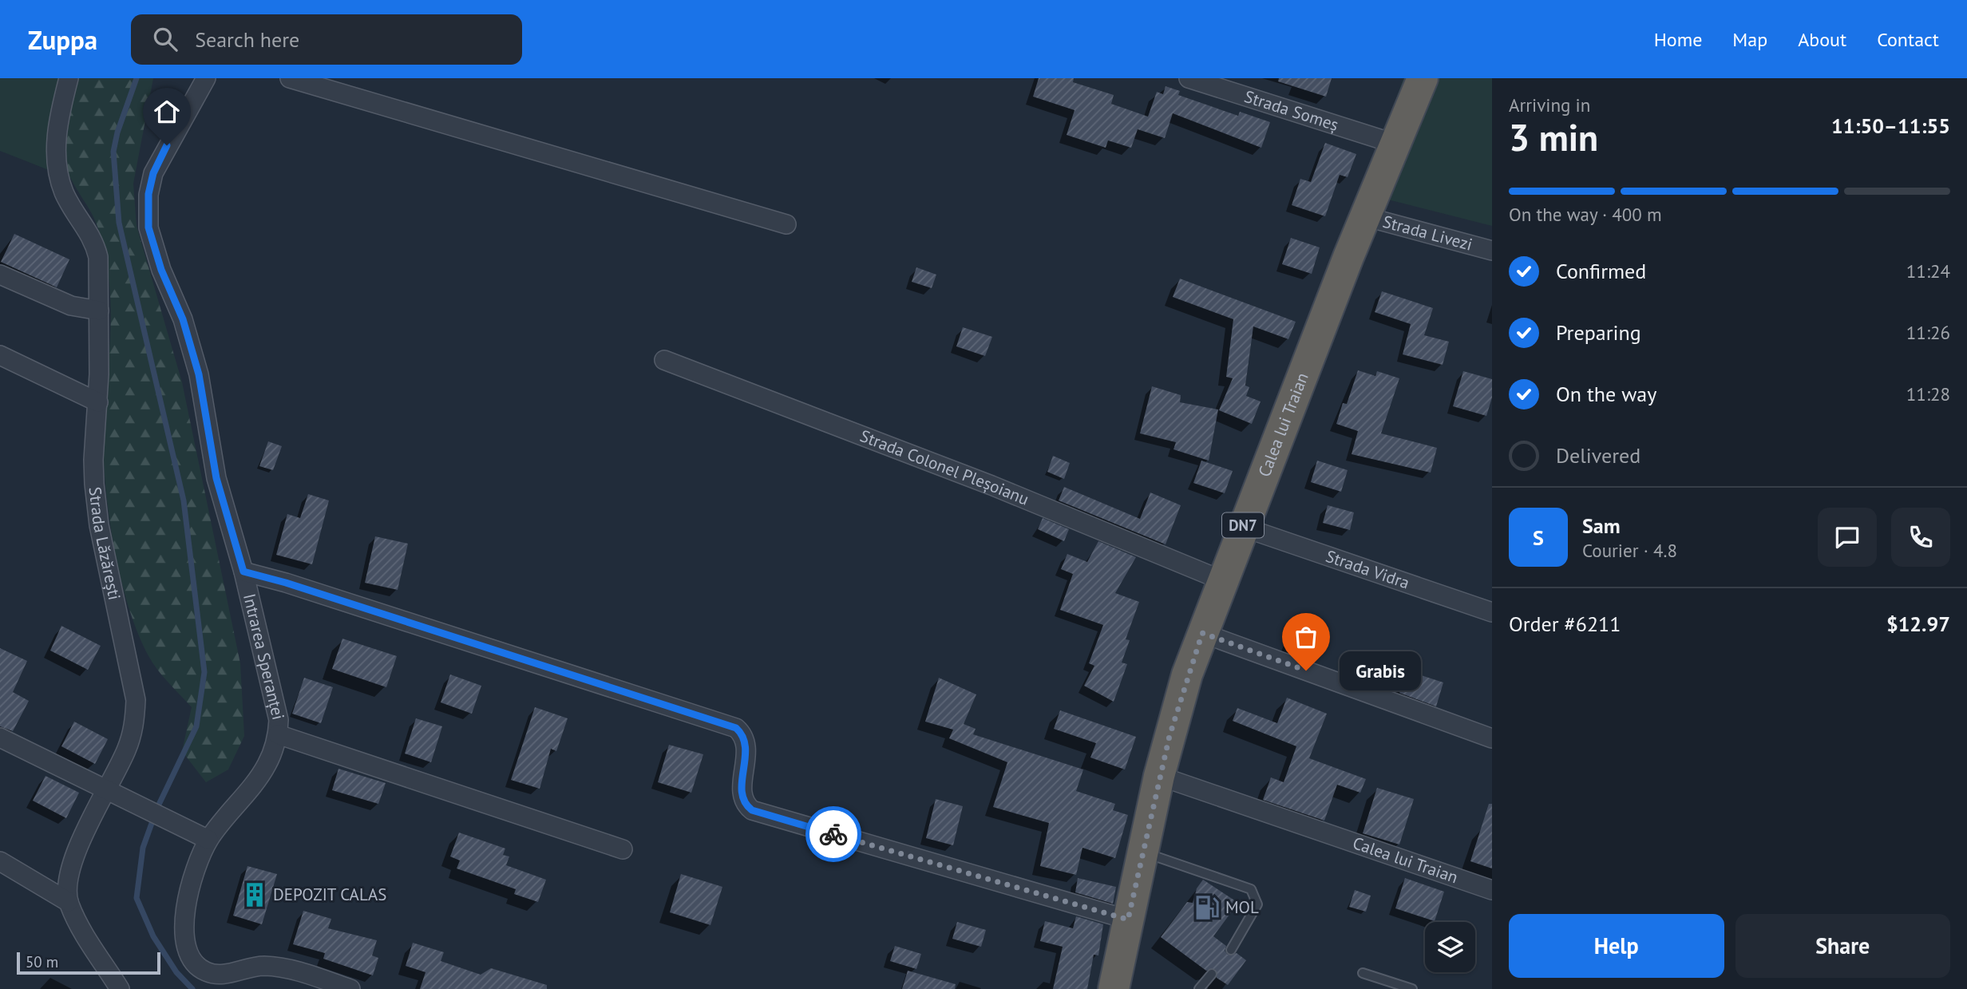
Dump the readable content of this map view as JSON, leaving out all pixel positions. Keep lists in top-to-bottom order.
{
  "streets": {
    "highway": ["Calea lui Traian", "DN7"],
    "street": [
      "Strada Someș",
      "Strada Livezi",
      "Strada Colonel Pleșoianu",
      "Strada Lăzărești",
      "Strada Vidra",
      "Intrarea Speranței"
    ]
  },
  "crossings": [
    ["Strada Someș", "Calea lui Traian"],
    ["Strada Livezi", "Calea lui Traian"],
    ["Calea lui Traian", "Strada Colonel Pleșoianu"],
    ["Calea lui Traian", "Strada Vidra"],
    ["Calea lui Traian", "Intrarea Speranței"]
  ],
  "places": {
    "other": ["Grabis"],
    "building": ["DEPOZIT CALAS"],
    "fuel station": ["MOL"]
  },
  "scale_bar": "50 m",
  "page": {
    "header": "Zuppa",
    "search": "Search here",
    "nav": [
      "Home",
      "Map",
      "About",
      "Contact"
    ],
    "heading": ["3 min", "Arriving in", "11:50–11:55"],
    "panel": [
      "Sam",
      "Courier · 4.8",
      "Order #6211",
      "$12.97"
    ],
    "bar": "On the way · 400 m",
    "list": [
      ["Confirmed", "11:24"],
      ["Preparing", "11:26"],
      ["On the way", "11:28"],
      "Delivered"
    ],
    "round": "S",
    "bubble": "Grabis",
    "buttons": ["Help", "Share"],
    "scale": "50 m"
  }
}
